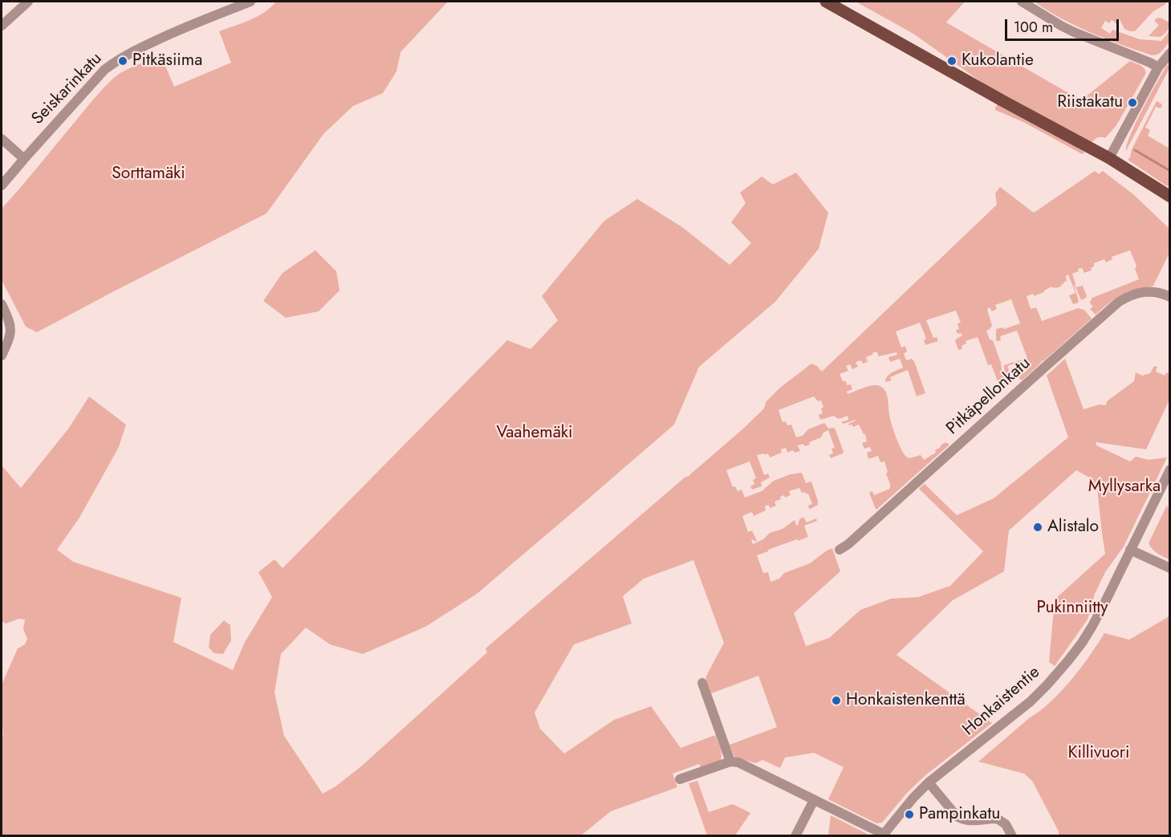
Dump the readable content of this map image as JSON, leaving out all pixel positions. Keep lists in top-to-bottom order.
{
  "streets": {
    "street": ["Seiskarinkatu", "Pitkäpellonkatu", "Honkaistentie"]
  },
  "parks": [
    "Sorttamäki",
    "Vaahemäki",
    "Myllysarka",
    "Pukinniitty",
    "Killivuori"
  ],
  "places": [
    "Pitkäsiima",
    "Kukolantie",
    "Riistakatu",
    "Alistalo",
    "Honkaistenkenttä",
    "Pampinkatu"
  ],
  "scale_bar": "100 m"
}
